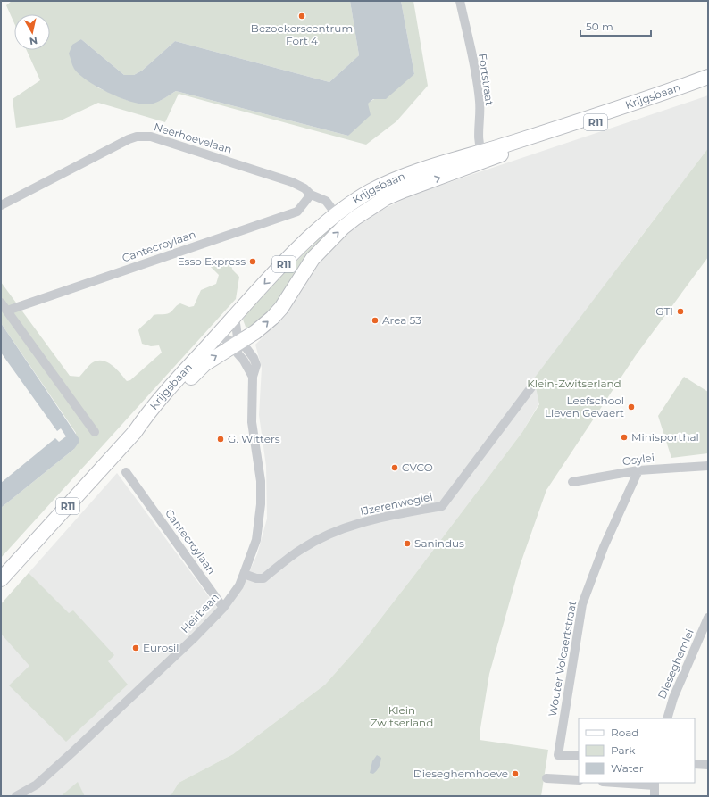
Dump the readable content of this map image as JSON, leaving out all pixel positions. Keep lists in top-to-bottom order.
{
  "streets": {
    "main road": ["Krijgsbaan", "R11"],
    "street": [
      "Fortstraat",
      "Neerhoevelaan",
      "Cantecroylaan",
      "Osylei",
      "IJzerenweglei",
      "Heirbaan",
      "Wouter Volcaertstraat",
      "Dieseghemlei"
    ]
  },
  "crossings": [
    ["Fortstraat", "Krijgsbaan"],
    ["Krijgsbaan", "Neerhoevelaan"],
    ["Krijgsbaan", "Heirbaan"],
    ["Neerhoevelaan", "Cantecroylaan"],
    ["Cantecroylaan", "Heirbaan"],
    ["Osylei", "Wouter Volcaertstraat"],
    ["IJzerenweglei", "Heirbaan"]
  ],
  "parks": ["Klein-Zwitserland", "Klein Zwitserland"],
  "places": [
    "Bezoekerscentrum Fort 4",
    "Esso Express",
    "GTI",
    "Area 53",
    "Leefschool Lieven Gevaert",
    "Minisporthal",
    "G. Witters",
    "CVCO",
    "Sanindus",
    "Eurosil",
    "Dieseghemhoeve"
  ],
  "legend": ["Road", "Park", "Water"],
  "scale_bar": "50 m",
  "north": "bottom"
}
